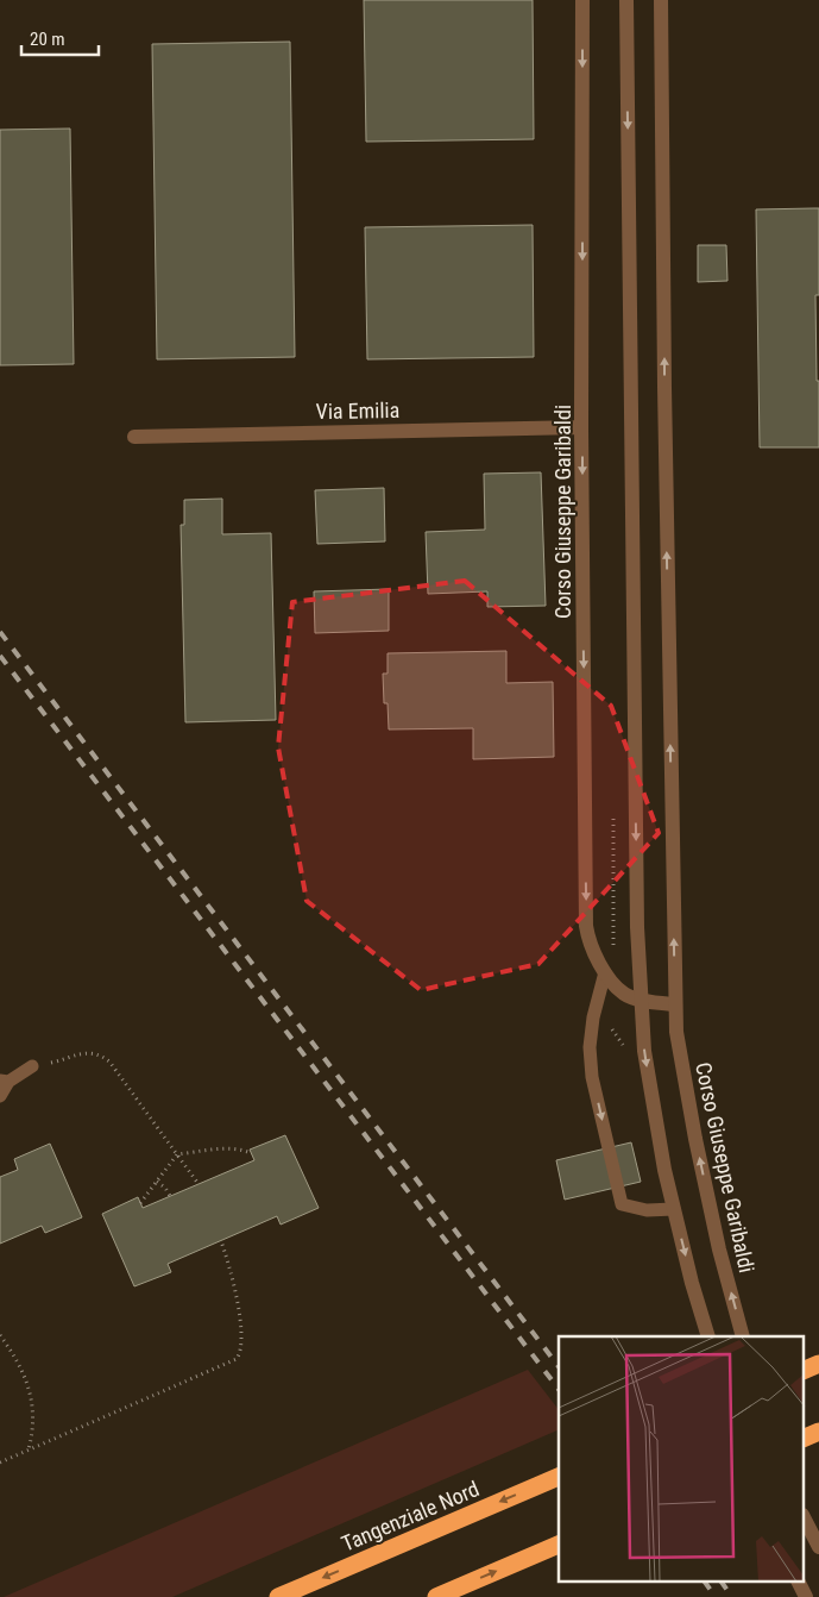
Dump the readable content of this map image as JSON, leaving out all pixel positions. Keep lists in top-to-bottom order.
{
  "streets": {
    "highway": ["Tangenziale Nord"],
    "street": ["Via Emilia", "Corso Giuseppe Garibaldi"]
  },
  "crossings": [
    ["Via Emilia", "Corso Giuseppe Garibaldi"]
  ],
  "scale_bar": "20 m"
}
